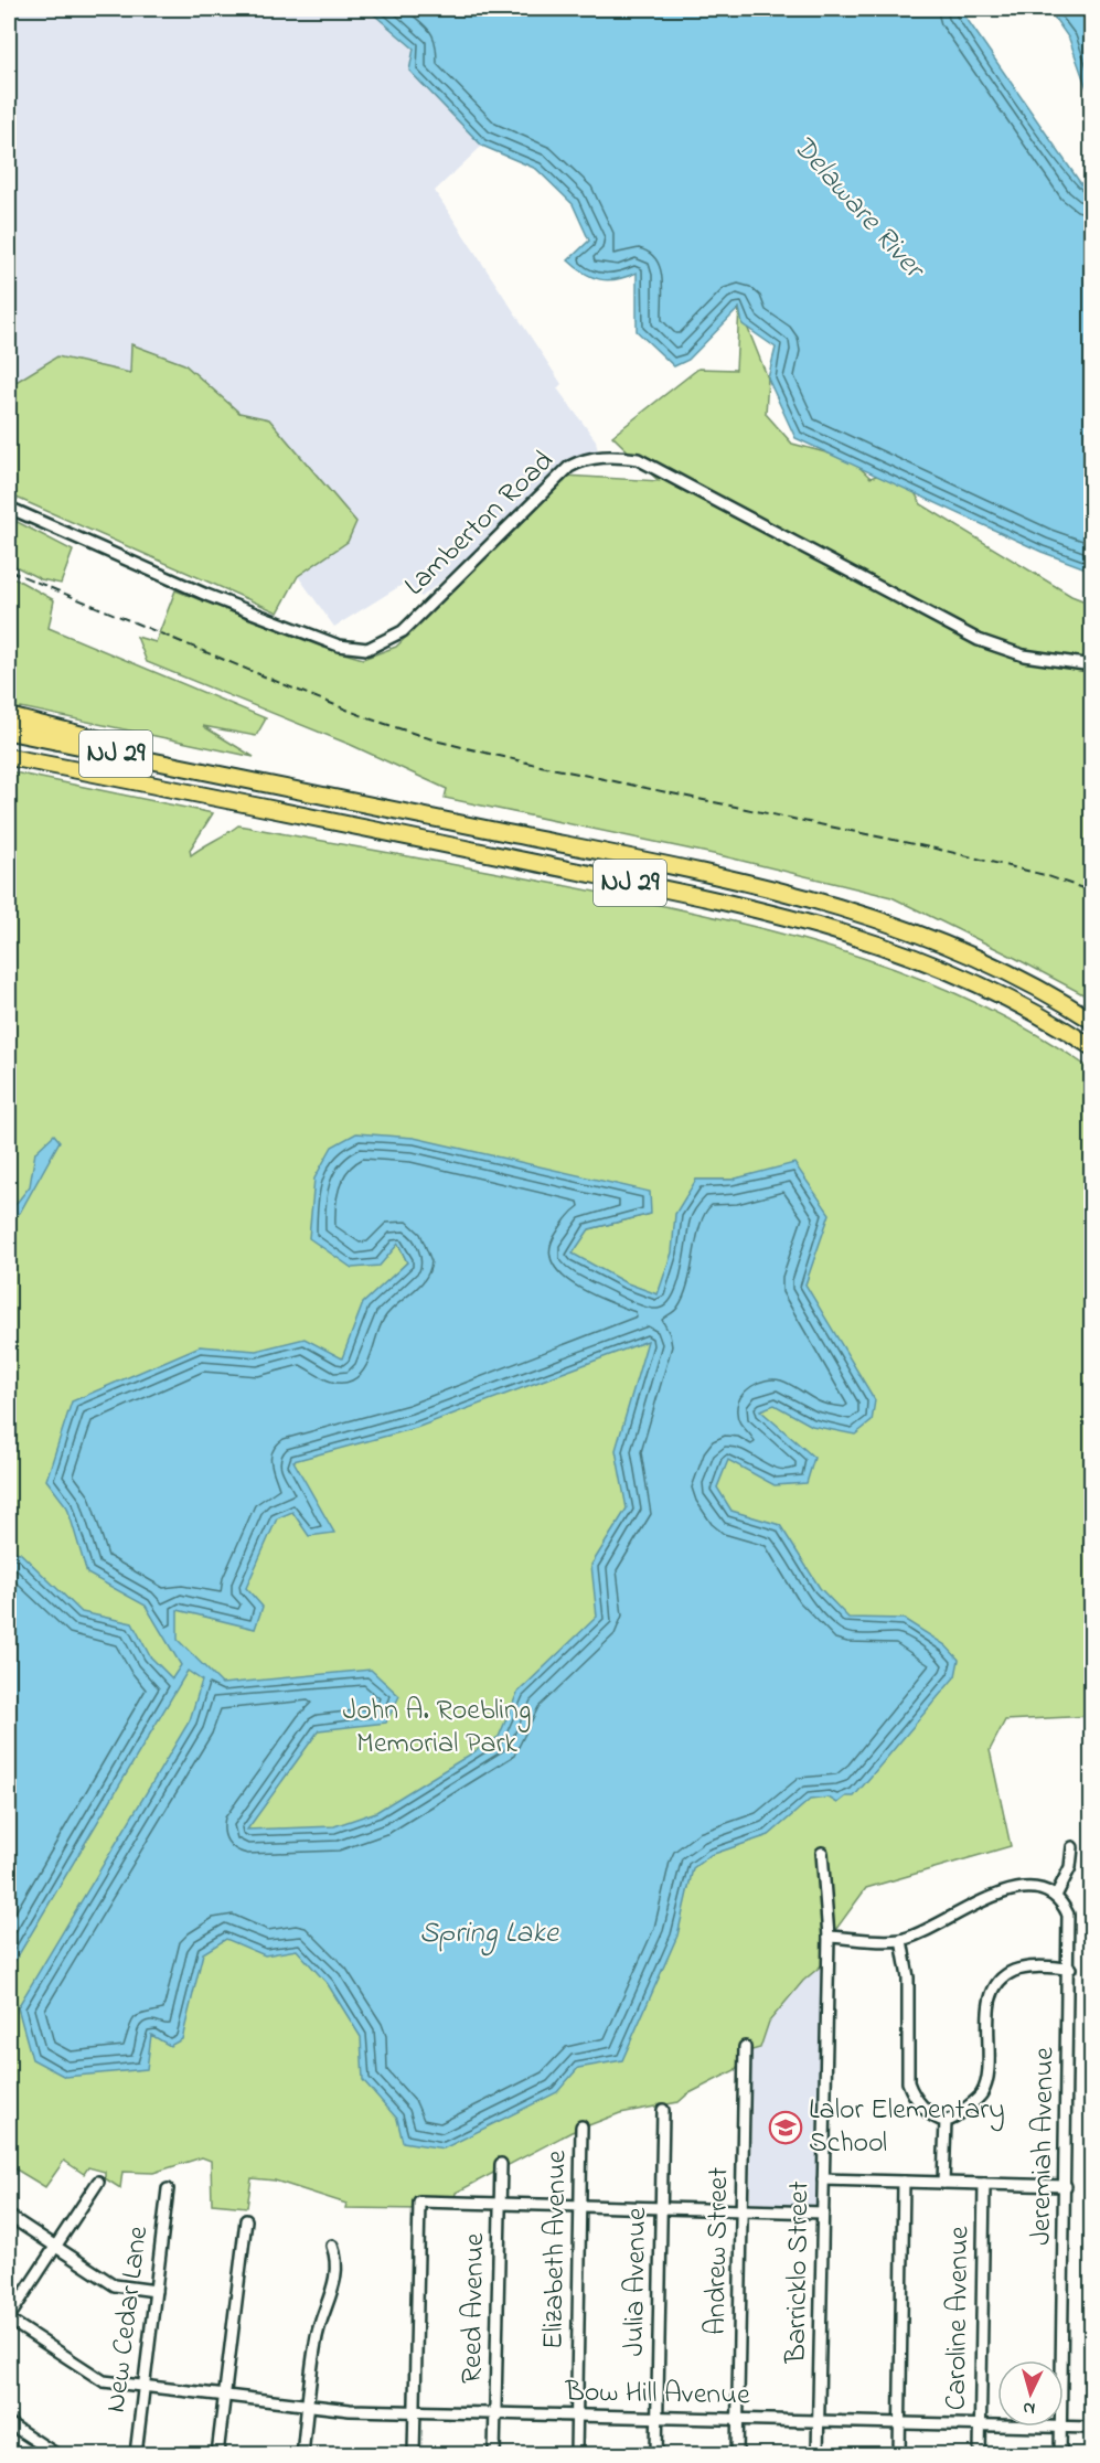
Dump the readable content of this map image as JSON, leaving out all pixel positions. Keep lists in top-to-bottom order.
{
  "streets": {
    "highway": ["NJ 29"],
    "street": [
      "Lamberton Road",
      "Jeremiah Avenue",
      "Elizabeth Avenue",
      "Andrew Street",
      "Barricklo Street",
      "Julia Avenue",
      "Reed Avenue",
      "Caroline Avenue",
      "New Cedar Lane",
      "Bow Hill Avenue"
    ]
  },
  "crossings": [
    ["Jeremiah Avenue", "Bow Hill Avenue"],
    ["Elizabeth Avenue", "Bow Hill Avenue"],
    ["Andrew Street", "Bow Hill Avenue"],
    ["Barricklo Street", "Bow Hill Avenue"],
    ["Julia Avenue", "Bow Hill Avenue"],
    ["Reed Avenue", "Bow Hill Avenue"],
    ["Caroline Avenue", "Bow Hill Avenue"],
    ["New Cedar Lane", "Bow Hill Avenue"]
  ],
  "water": ["Delaware River", "Spring Lake"],
  "parks": ["John A. Roebling Memorial Park"],
  "places": {
    "school or university": ["Lalor Elementary School"]
  },
  "north": "bottom"
}
